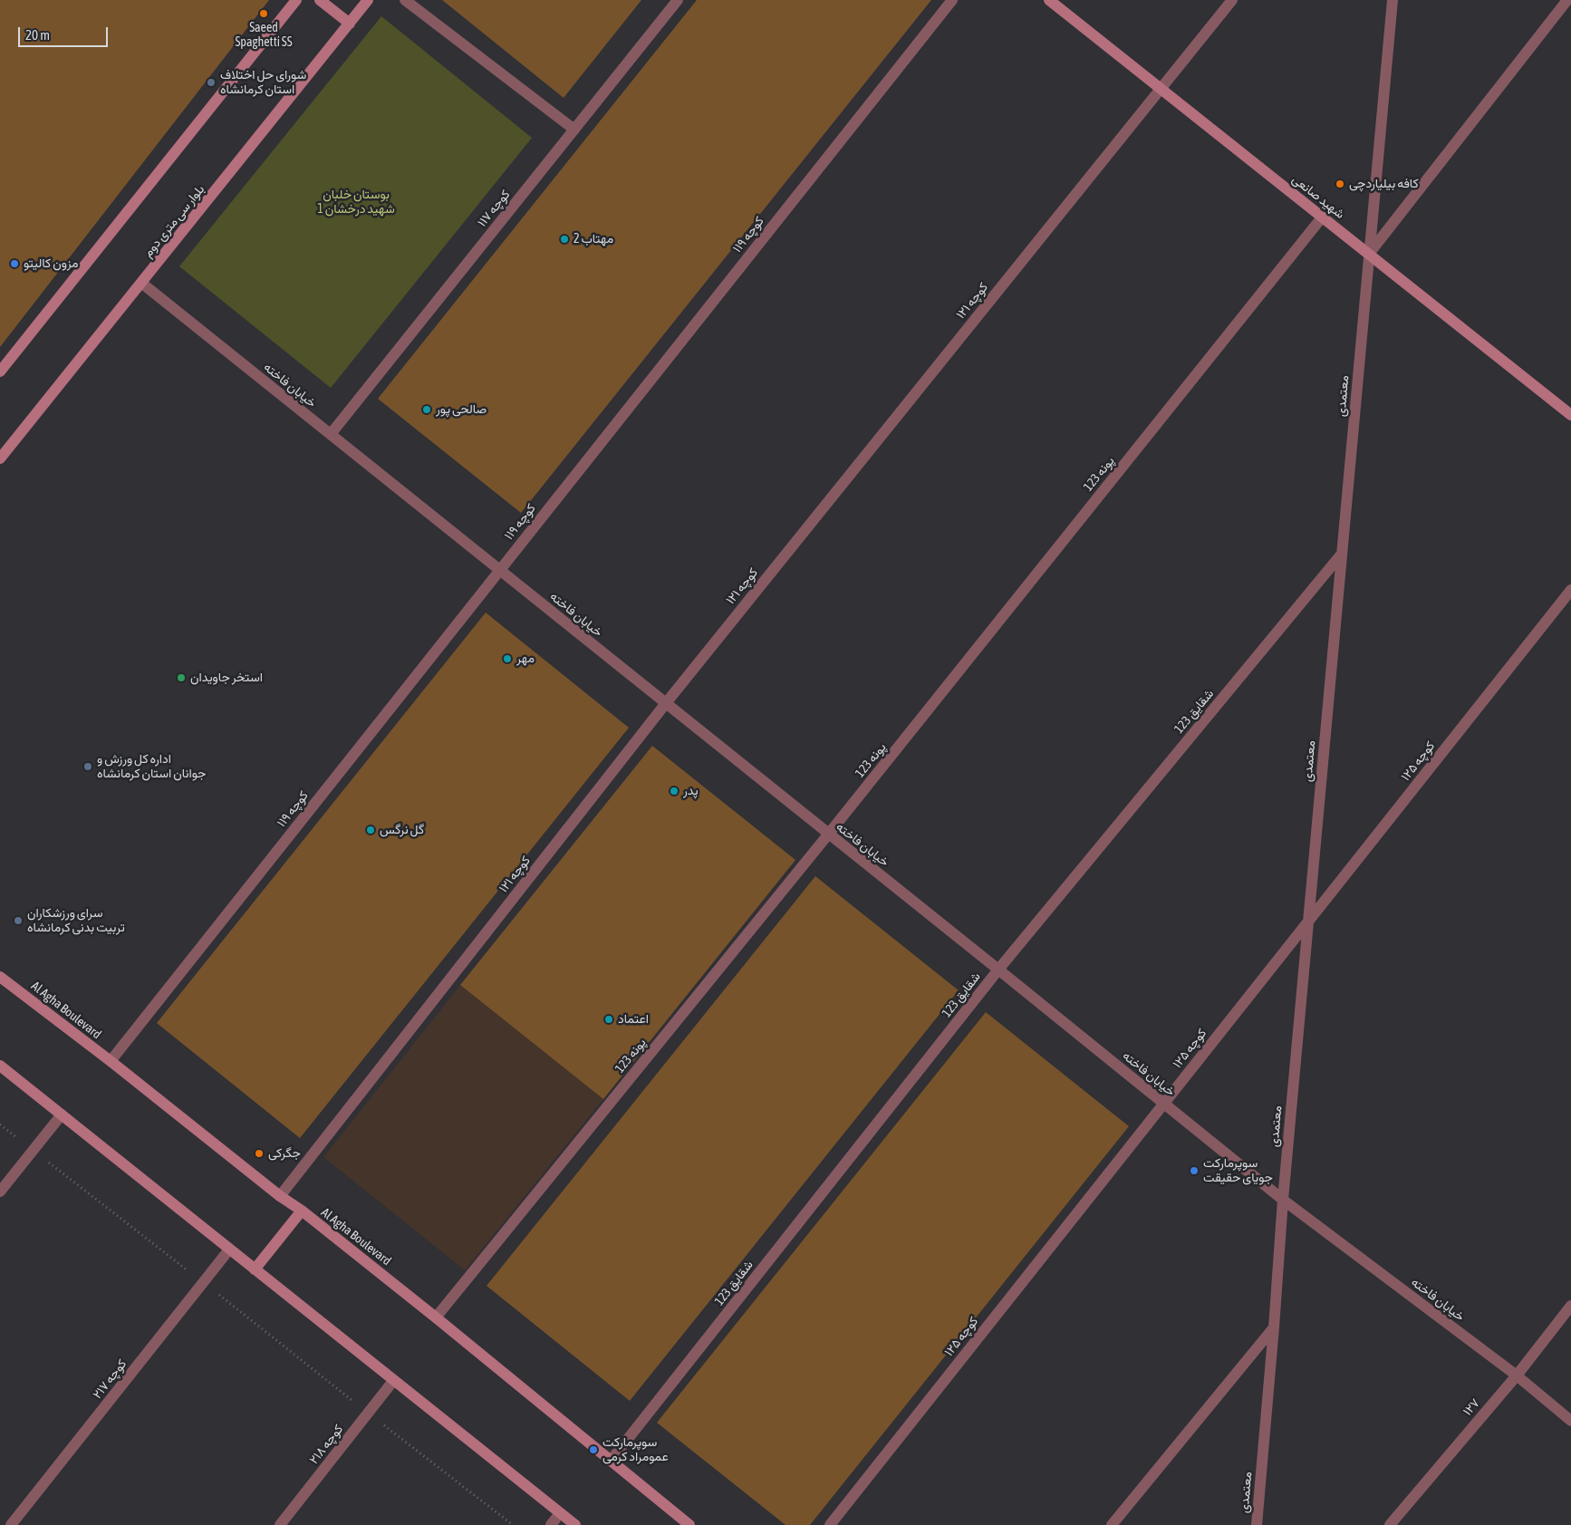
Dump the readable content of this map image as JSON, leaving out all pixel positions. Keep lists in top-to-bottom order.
{
  "streets": {
    "main road": ["شهید صانعی", "بلوار سی متری دوم", "Al Agha Boulevard"],
    "street": [
      "کوچه ۱۱۷",
      "کوچه ۱۱۹",
      "کوچه ۱۲۱",
      "خیابان فاخته",
      "معتمدی",
      "123 پونه",
      "123 شقایق",
      "کوچه ۱۲۵",
      "کوچه ۲۱۷",
      "۱۲۷",
      "کوچه ۲۱۸"
    ]
  },
  "crossings": [
    ["شهید صانعی", "کوچه ۱۲۱"],
    ["شهید صانعی", "معتمدی"],
    ["شهید صانعی", "123 پونه"],
    ["کوچه ۱۱۷", "خیابان فاخته"],
    ["بلوار سی متری دوم", "خیابان فاخته"],
    ["کوچه ۱۱۹", "خیابان فاخته"],
    ["کوچه ۱۱۹", "Al Agha Boulevard"],
    ["کوچه ۱۲۱", "خیابان فاخته"],
    ["کوچه ۱۲۱", "Al Agha Boulevard"],
    ["خیابان فاخته", "معتمدی"],
    ["خیابان فاخته", "123 پونه"],
    ["خیابان فاخته", "123 شقایق"],
    ["خیابان فاخته", "کوچه ۱۲۵"],
    ["خیابان فاخته", "۱۲۷"],
    ["معتمدی", "123 شقایق"],
    ["معتمدی", "کوچه ۱۲۵"],
    ["123 پونه", "Al Agha Boulevard"],
    ["123 شقایق", "Al Agha Boulevard"]
  ],
  "parks": ["بوستان خلبان شهید درخشان 1"],
  "places": [
    "Saeed Spaghetti SS",
    "شورای حل اختلاف استان کرمانشاه",
    "کافه بیلیاردچی",
    "مهتاب 2",
    "مزون کالیتو",
    "صالحی پور",
    "مهر",
    "استخر جاویدان",
    "اداره کل ورزش و جوانان استان کرمانشاه",
    "پدر",
    "گل نرگس",
    "سرای ورزشکاران تربیت بدنی کرمانشاه",
    "اعتماد",
    "جگرکی",
    "سوپرمارکت جویای حقیقت",
    "سوپرمارکت عمومراد کرمی"
  ],
  "scale_bar": "20 m"
}
